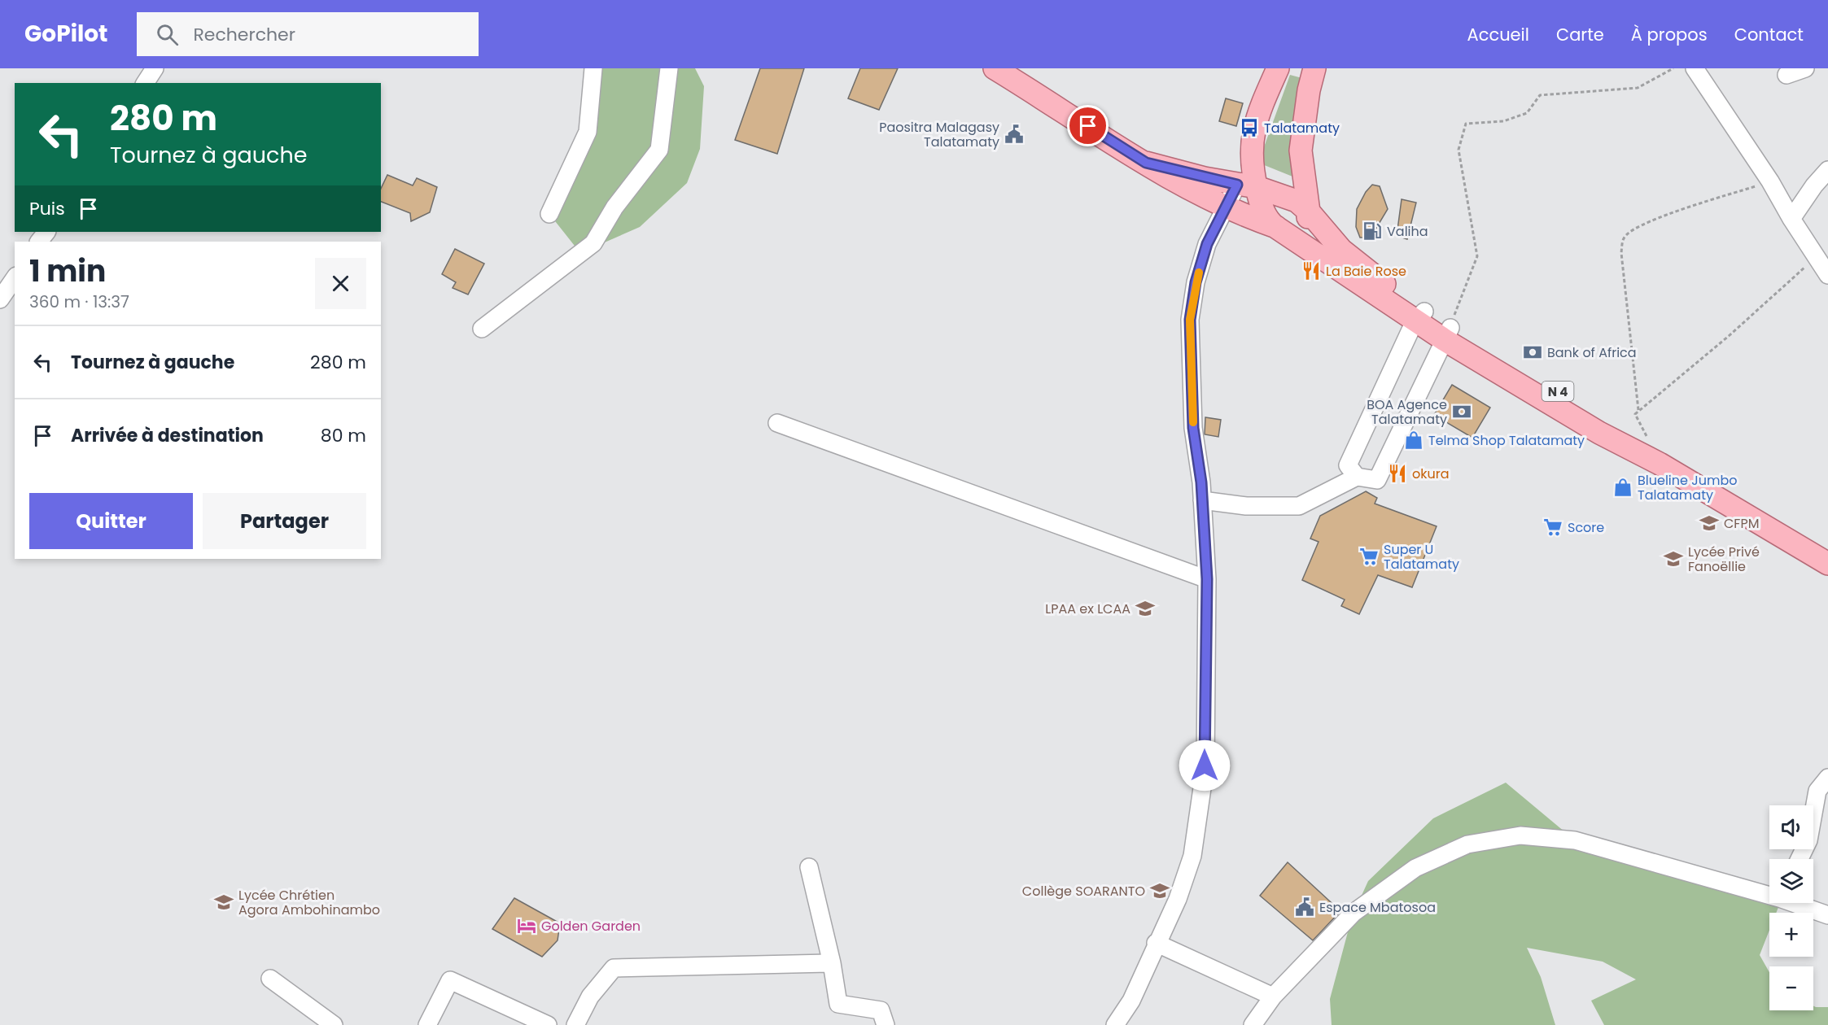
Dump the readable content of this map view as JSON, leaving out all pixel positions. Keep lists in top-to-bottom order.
{
  "streets": {
    "main road": ["N 4"]
  },
  "places": {
    "bus stop": ["Talatamaty"],
    "public building": ["Paositra Malagasy Talatamaty", "Espace Mbatosoa"],
    "fuel station": ["Valiha"],
    "restaurant": ["La Baie Rose", "okura"],
    "bank": ["Bank of Africa", "BOA Agence Talatamaty"],
    "shop": ["Telma Shop Talatamaty", "Blueline Jumbo Talatamaty"],
    "school or university": [
      "CFPM",
      "Lycée Privé Fanoëllie",
      "LPAA ex LCAA",
      "Collège SOARANTO",
      "Lycée Chrétien Agora Ambohinambo"
    ],
    "supermarket": ["Score", "Super U Talatamaty"],
    "hotel": ["Golden Garden"]
  },
  "page": {
    "header": "GoPilot",
    "search": "Rechercher",
    "nav": [
      "Accueil",
      "Carte",
      "À propos",
      "Contact"
    ],
    "turn": ["280 m", "Tournez à gauche"],
    "then": "Puis",
    "heading": ["1 min", "360 m · 13:37"],
    "list": [
      {
        "name": "Tournez à gauche",
        "value": "280 m"
      },
      {
        "name": "Arrivée à destination",
        "value": "80 m"
      }
    ],
    "buttons": ["Quitter", "Partager"],
    "map_buttons": ["+", "−"]
  }
}
